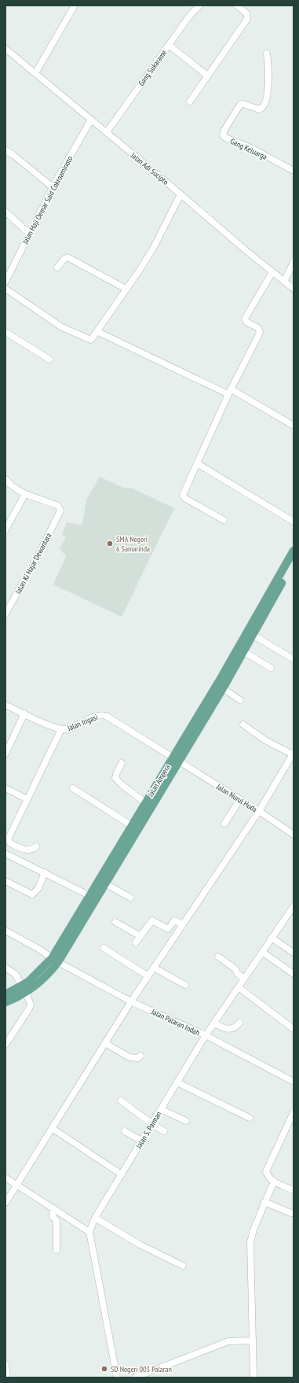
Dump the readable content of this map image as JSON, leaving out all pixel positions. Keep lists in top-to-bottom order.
{
  "streets": {
    "main road": ["Jalan Ampera"],
    "street": [
      "Gang Sukarame",
      "Gang Keluarga",
      "Jalan Adi Sucipto",
      "Jalan Haji Oemar Said Cokroaminoto",
      "Jalan Ki Hajar Dewantara",
      "Jalan Irigasi",
      "Jalan Nurul Huda",
      "Jalan Palaran Indah",
      "Jalan S. Parman"
    ]
  },
  "crossings": [
    ["Gang Sukarame", "Jalan Adi Sucipto"],
    ["Jalan Adi Sucipto", "Jalan Haji Oemar Said Cokroaminoto"],
    ["Jalan Irigasi", "Jalan Ampera"],
    ["Jalan Irigasi", "Jalan Nurul Huda"],
    ["Jalan Ampera", "Jalan Nurul Huda"],
    ["Jalan Ampera", "Jalan Palaran Indah"],
    ["Jalan Palaran Indah", "Jalan S. Parman"]
  ],
  "places": ["SMA Negeri 6 Samarinda", "SD Negeri 003 Palaran"]
}
